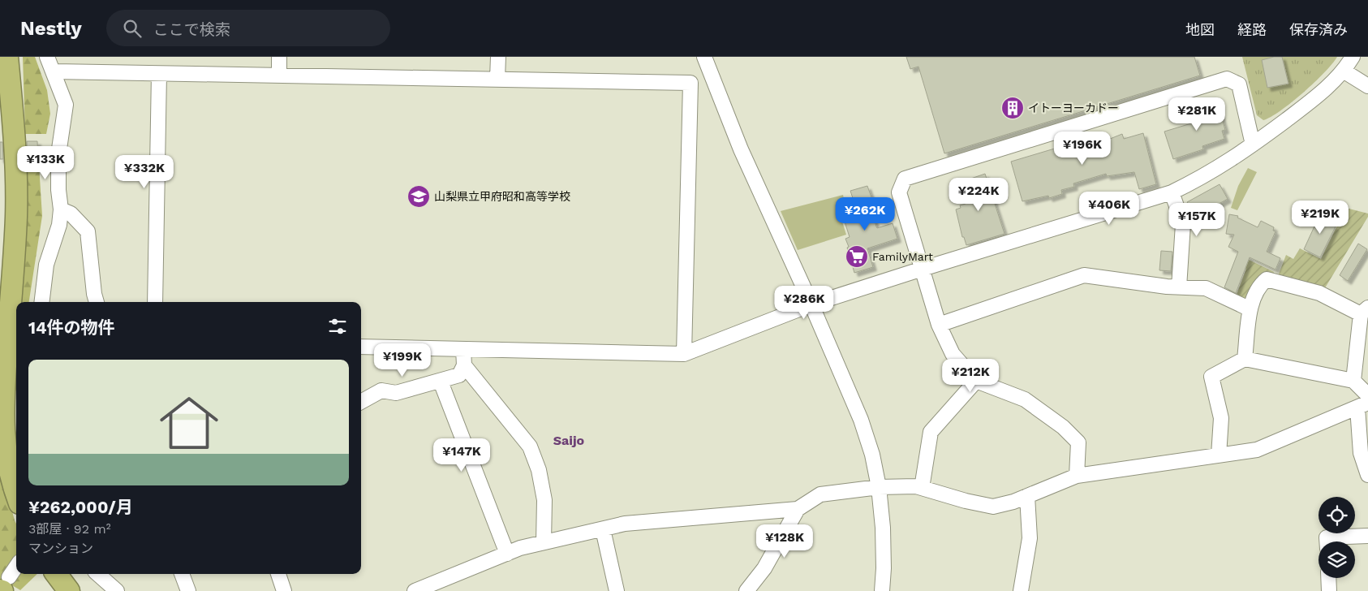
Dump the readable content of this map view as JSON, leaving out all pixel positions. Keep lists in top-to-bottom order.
{
  "districts": ["Saijo"],
  "places": {
    "building": ["イトーヨーカドー"],
    "school or university": ["山梨県立甲府昭和高等学校"],
    "supermarket": ["FamilyMart"]
  },
  "page": {
    "header": "Nestly",
    "search": "ここで検索",
    "nav": ["地図", "経路", "保存済み"],
    "price": [
      "¥281K",
      "¥196K",
      "¥133K",
      "¥332K",
      "¥224K",
      "¥406K",
      "¥262K",
      "¥219K",
      "¥157K",
      "¥286K",
      "¥199K",
      "¥212K",
      "¥147K",
      "¥128K"
    ],
    "heading": "14件の物件",
    "list": [
      {
        "name": "¥262,000/月",
        "note": "3部屋 · 92 m² · マンション"
      }
    ]
  }
}
